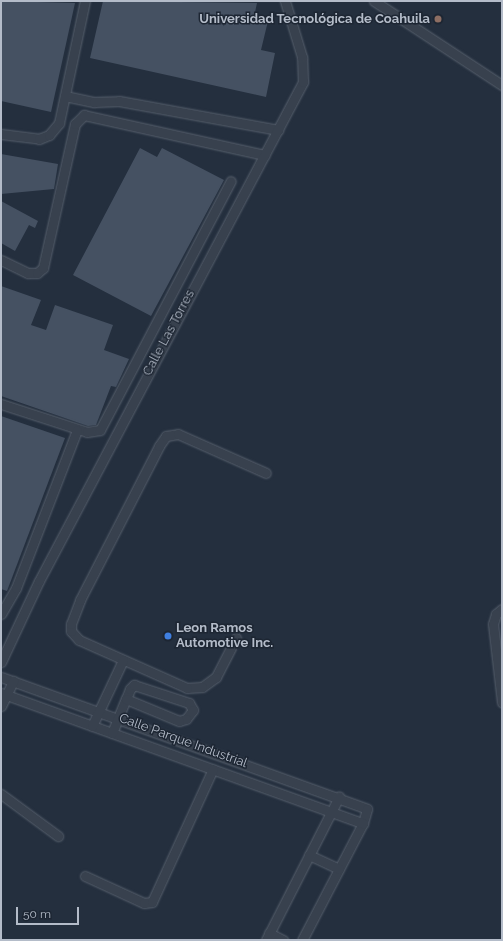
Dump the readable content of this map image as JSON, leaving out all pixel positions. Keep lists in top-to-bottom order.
{
  "streets": {
    "street": ["Calle Las Torres", "Calle Parque Industrial"]
  },
  "places": ["Universidad Tecnológica de Coahuila", "Leon Ramos Automotive Inc."],
  "scale_bar": "50 m"
}
